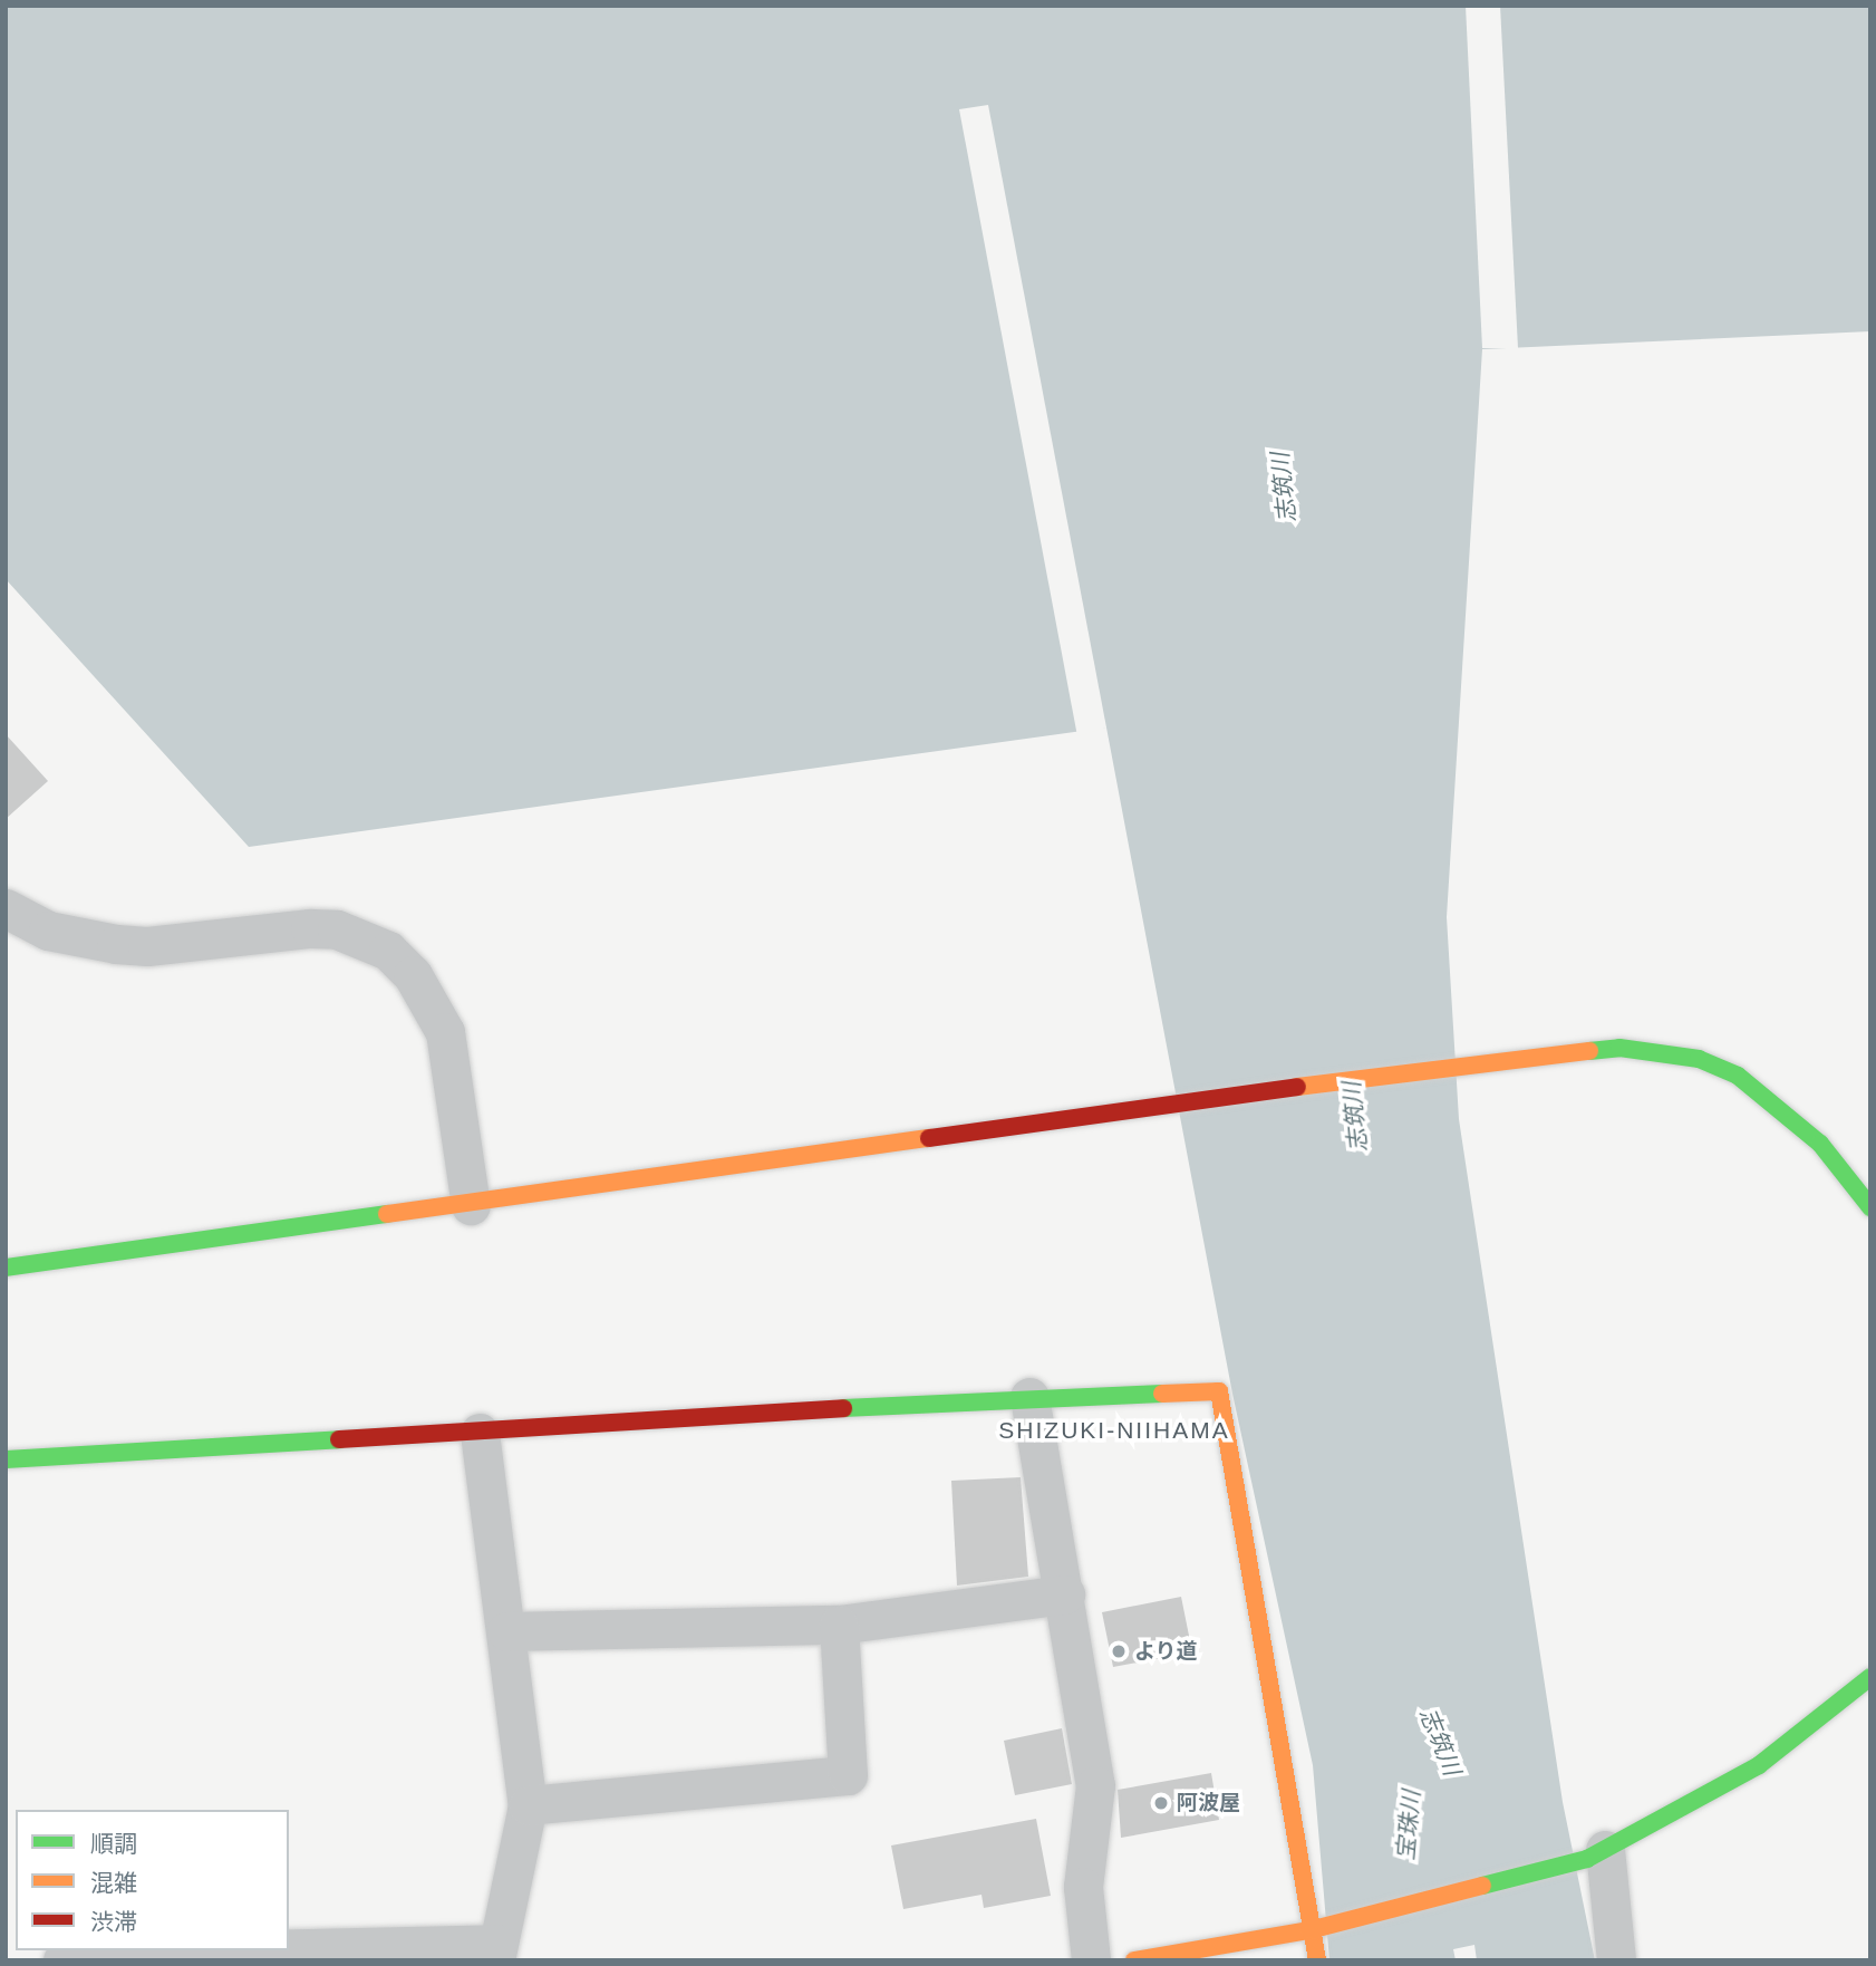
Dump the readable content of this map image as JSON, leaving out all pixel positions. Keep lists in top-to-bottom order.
{
  "districts": ["SHIZUKI-NIIHAMA"],
  "water": ["志筑川", "宝珠川"],
  "places": ["より道", "阿波屋"],
  "legend": ["順調", "混雑", "渋滞"]
}
